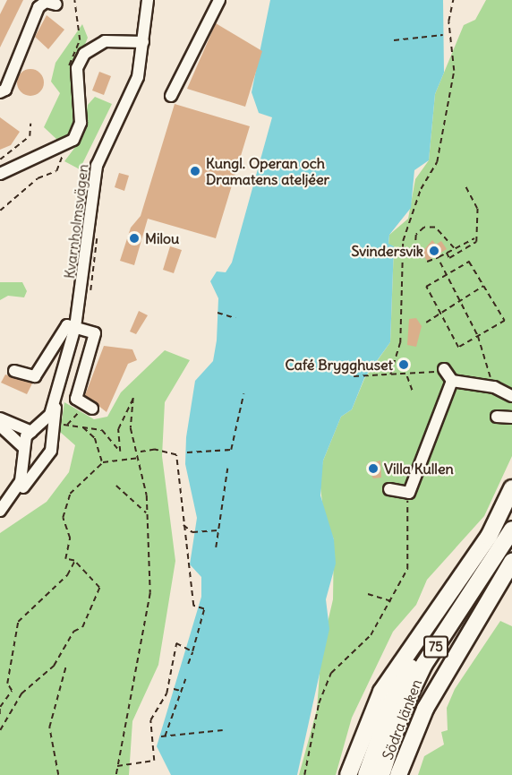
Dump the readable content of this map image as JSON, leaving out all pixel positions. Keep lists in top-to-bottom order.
{
  "streets": {
    "highway": ["75", "Södra länken"],
    "street": ["Kvarnholmsvägen"]
  },
  "places": [
    "Kungl. Operan och Dramatens ateljéer",
    "Milou",
    "Svindersvik",
    "Café Brygghuset",
    "Villa Kullen"
  ]
}
